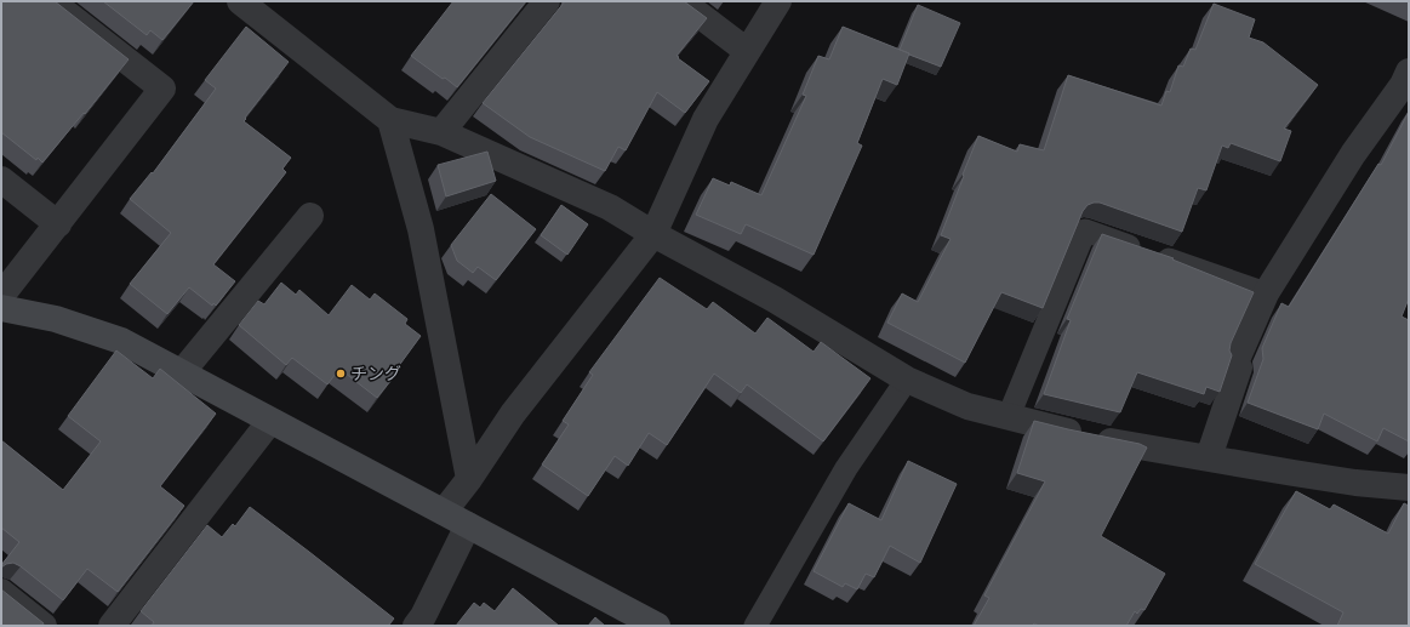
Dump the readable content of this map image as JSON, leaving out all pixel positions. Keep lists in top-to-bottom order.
{
  "places": ["チング"]
}
